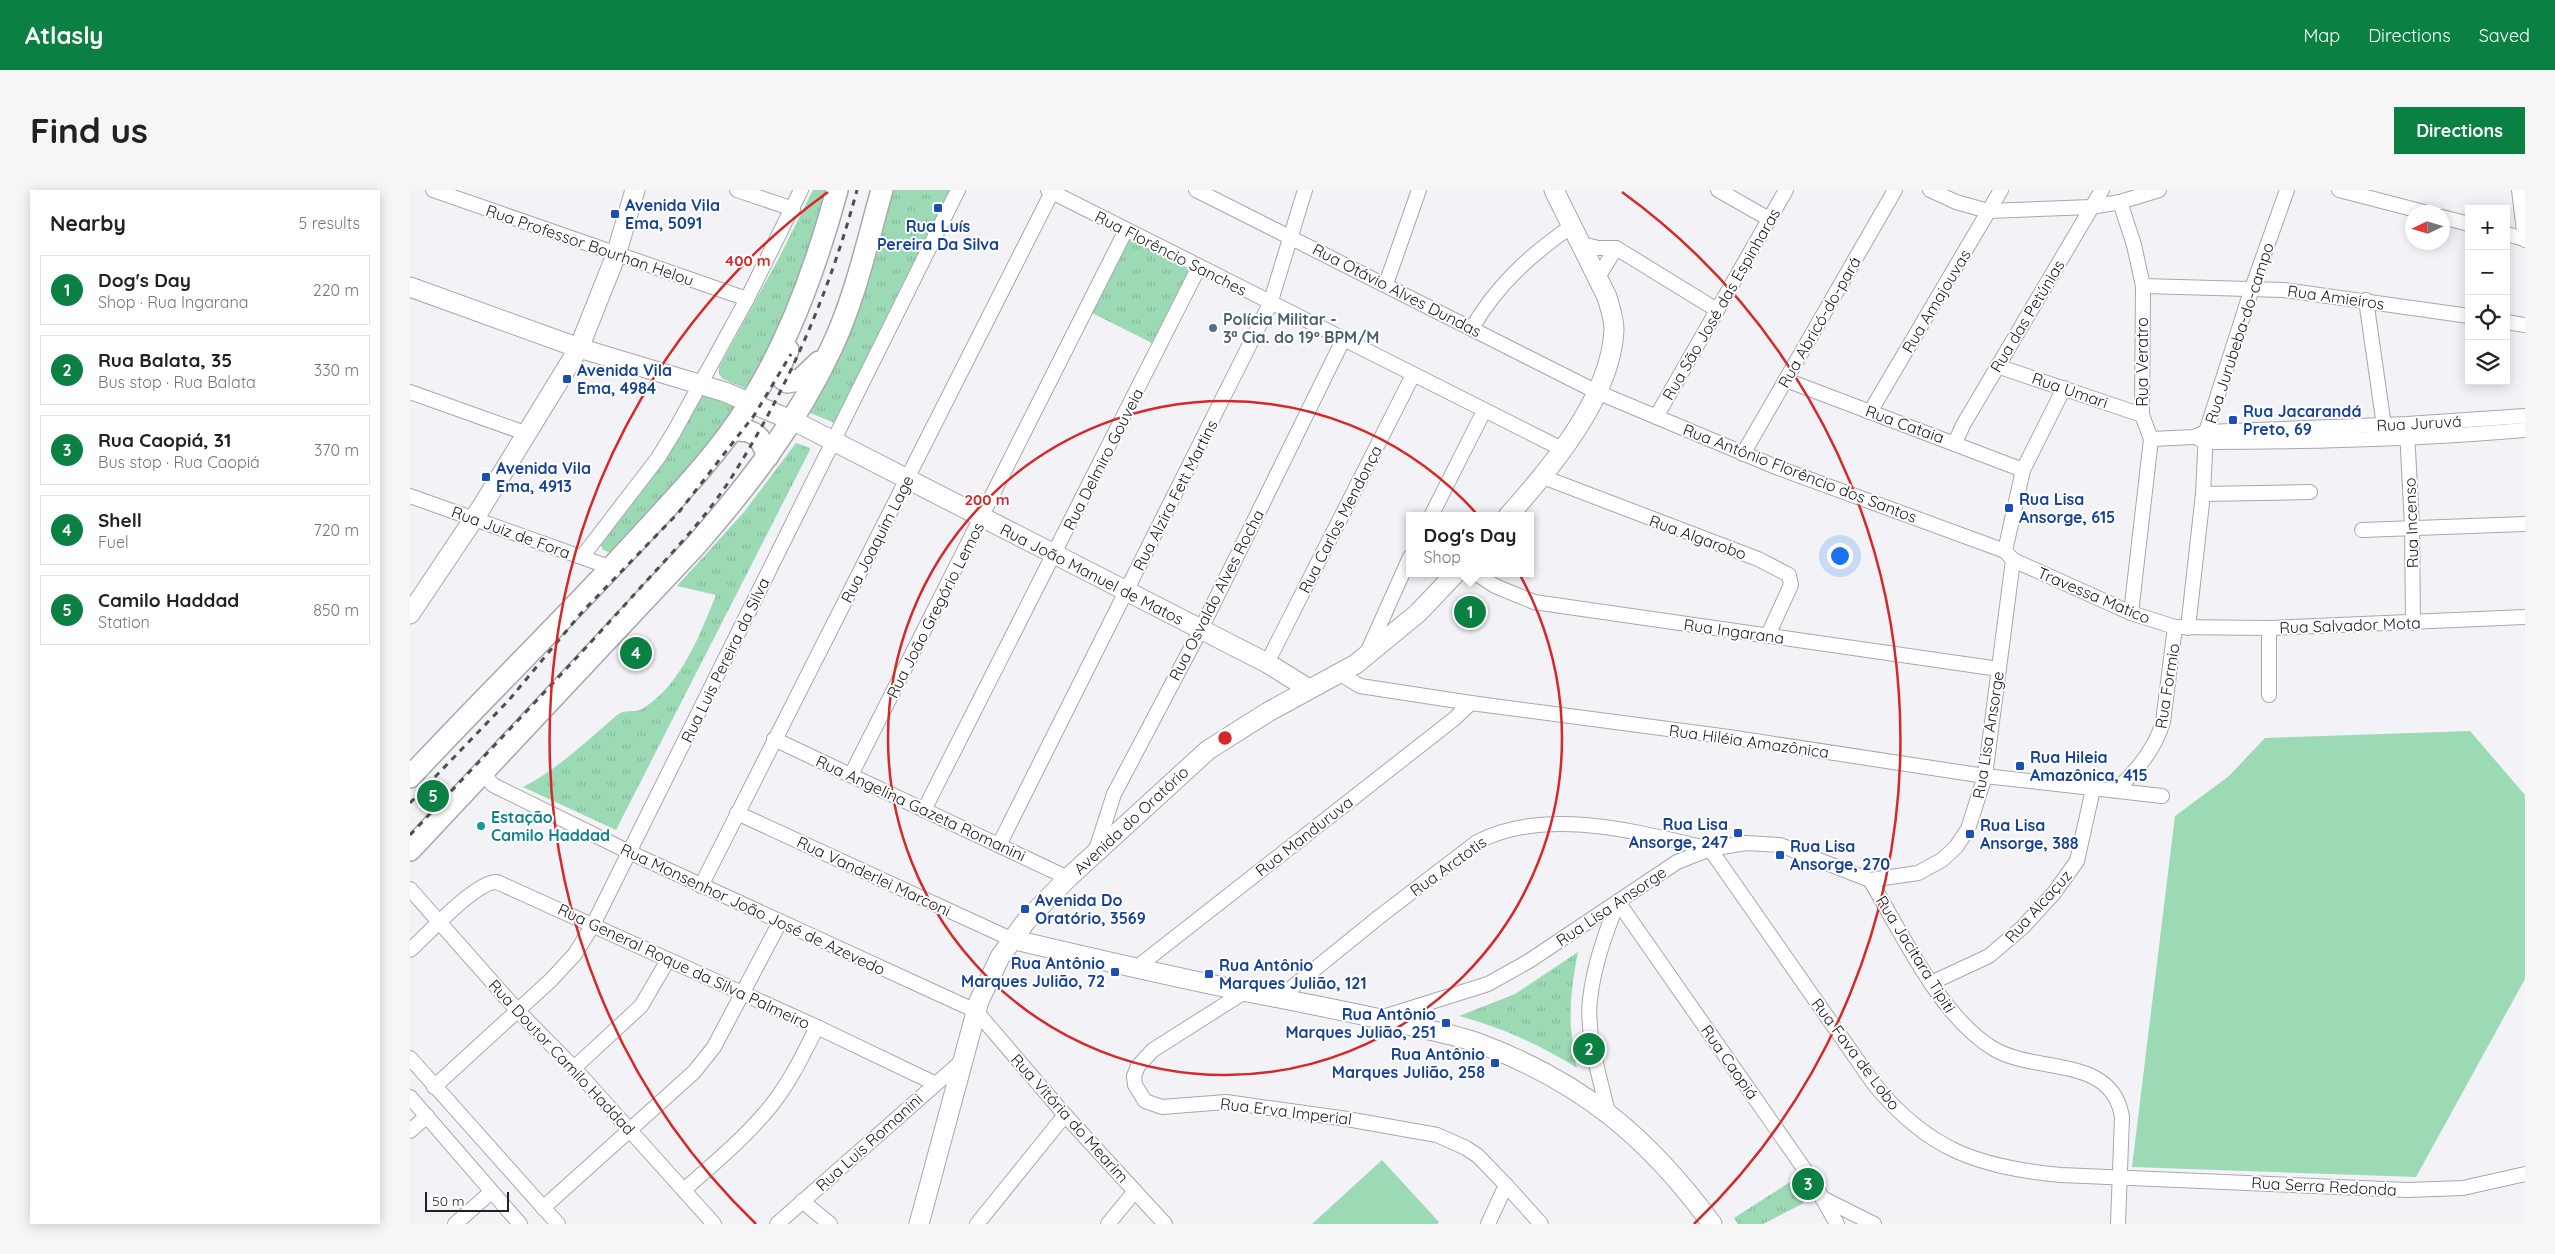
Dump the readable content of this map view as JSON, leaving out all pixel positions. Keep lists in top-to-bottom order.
{
  "streets": {
    "street": [
      "Rua Professor Bourhan Helou",
      "Rua Florêncio Sanches",
      "Rua Otávio Alves Dundas",
      "Rua Amieiros",
      "Rua Amajouvas",
      "Rua São José das Espinharas",
      "Rua das Petúnias",
      "Rua Abricó-do-pará",
      "Rua Jurubeba-do-campo",
      "Rua Veratro",
      "Rua Umari",
      "Rua Juruvá",
      "Rua Cataia",
      "Rua Delmiro Gouveia",
      "Rua Antônio Florêncio dos Santos",
      "Rua Alzira Fett Martins",
      "Rua Carlos Mendonça",
      "Rua Incenso",
      "Rua Juiz de Fora",
      "Rua Algarobo",
      "Rua Joaquim Lage",
      "Rua João Manuel de Matos",
      "Rua Osvaldo Alves Rocha",
      "Travessa Matico",
      "Rua João Gregório Lemos",
      "Rua Salvador Mota",
      "Rua Ingarana",
      "Rua Luis Pereira da Silva",
      "Rua Formio",
      "Rua Lisa Ansorge",
      "Rua Hiléia Amazônica",
      "Rua Angelina Gazeta Romanini",
      "Avenida do Oratório",
      "Rua Manduruva",
      "Rua Arctotis",
      "Rua Vanderlei Marconi",
      "Rua Alcaçuz",
      "Rua Monsenhor João José de Azevedo",
      "Rua Jacitara Tipiti",
      "Rua General Roque da Silva Palmeiro",
      "Rua Fava de Lobo",
      "Rua Doutor Camilo Haddad",
      "Rua Caopiá",
      "Rua Erva Imperial",
      "Rua Vitória do Mearim",
      "Rua Luis Romanini",
      "Rua Serra Redonda"
    ]
  },
  "crossings": [
    ["Rua Florêncio Sanches", "Rua Delmiro Gouveia"],
    ["Rua Florêncio Sanches", "Rua Alzira Fett Martins"],
    ["Rua Florêncio Sanches", "Rua Carlos Mendonça"],
    ["Rua Florêncio Sanches", "Rua Joaquim Lage"],
    ["Rua Florêncio Sanches", "Rua Osvaldo Alves Rocha"],
    ["Rua Florêncio Sanches", "Rua João Gregório Lemos"],
    ["Rua Otávio Alves Dundas", "Rua Antônio Florêncio dos Santos"],
    ["Rua Otávio Alves Dundas", "Rua Alzira Fett Martins"],
    ["Rua Amieiros", "Rua Jurubeba-do-campo"],
    ["Rua Amieiros", "Rua Veratro"],
    ["Rua Amajouvas", "Rua Cataia"],
    ["Rua São José das Espinharas", "Rua Antônio Florêncio dos Santos"],
    ["Rua das Petúnias", "Rua Umari"],
    ["Rua das Petúnias", "Rua Cataia"],
    ["Rua Abricó-do-pará", "Rua Cataia"],
    ["Rua Abricó-do-pará", "Rua Antônio Florêncio dos Santos"],
    ["Rua Jurubeba-do-campo", "Rua Juruvá"],
    ["Rua Jurubeba-do-campo", "Travessa Matico"],
    ["Rua Jurubeba-do-campo", "Rua Salvador Mota"],
    ["Rua Jurubeba-do-campo", "Rua Formio"],
    ["Rua Veratro", "Rua Umari"],
    ["Rua Veratro", "Rua Juruvá"],
    ["Rua Veratro", "Travessa Matico"],
    ["Rua Umari", "Rua Lisa Ansorge"],
    ["Rua Juruvá", "Rua Incenso"],
    ["Rua Cataia", "Rua Lisa Ansorge"],
    ["Rua Delmiro Gouveia", "Rua João Manuel de Matos"],
    ["Rua Delmiro Gouveia", "Rua Angelina Gazeta Romanini"],
    ["Rua Antônio Florêncio dos Santos", "Travessa Matico"],
    ["Rua Antônio Florêncio dos Santos", "Rua Lisa Ansorge"],
    ["Rua Alzira Fett Martins", "Rua João Manuel de Matos"],
    ["Rua Alzira Fett Martins", "Rua Angelina Gazeta Romanini"],
    ["Rua Carlos Mendonça", "Rua João Manuel de Matos"],
    ["Rua Incenso", "Rua Salvador Mota"],
    ["Rua Algarobo", "Rua Ingarana"],
    ["Rua Joaquim Lage", "Rua João Manuel de Matos"],
    ["Rua Joaquim Lage", "Rua Angelina Gazeta Romanini"],
    ["Rua Joaquim Lage", "Rua Vanderlei Marconi"],
    ["Rua Joaquim Lage", "Rua Monsenhor João José de Azevedo"],
    ["Rua João Manuel de Matos", "Rua Osvaldo Alves Rocha"],
    ["Rua João Manuel de Matos", "Rua João Gregório Lemos"],
    ["Rua João Manuel de Matos", "Rua Luis Pereira da Silva"],
    ["Rua João Manuel de Matos", "Avenida do Oratório"],
    ["Rua Osvaldo Alves Rocha", "Avenida do Oratório"],
    ["Travessa Matico", "Rua Salvador Mota"],
    ["Travessa Matico", "Rua Formio"],
    ["Travessa Matico", "Rua Lisa Ansorge"],
    ["Rua João Gregório Lemos", "Rua Angelina Gazeta Romanini"],
    ["Rua Salvador Mota", "Rua Formio"],
    ["Rua Ingarana", "Rua Lisa Ansorge"],
    ["Rua Luis Pereira da Silva", "Rua Monsenhor João José de Azevedo"],
    ["Rua Luis Pereira da Silva", "Rua General Roque da Silva Palmeiro"],
    ["Rua Luis Pereira da Silva", "Rua Doutor Camilo Haddad"],
    ["Rua Formio", "Rua Hiléia Amazônica"],
    ["Rua Lisa Ansorge", "Rua Hiléia Amazônica"],
    ["Rua Lisa Ansorge", "Rua Arctotis"],
    ["Rua Lisa Ansorge", "Rua Jacitara Tipiti"],
    ["Rua Lisa Ansorge", "Rua Fava de Lobo"],
    ["Rua Lisa Ansorge", "Rua Caopiá"],
    ["Rua Hiléia Amazônica", "Avenida do Oratório"],
    ["Rua Hiléia Amazônica", "Rua Manduruva"],
    ["Rua Hiléia Amazônica", "Rua Alcaçuz"],
    ["Rua Angelina Gazeta Romanini", "Avenida do Oratório"],
    ["Avenida do Oratório", "Rua Vanderlei Marconi"],
    ["Avenida do Oratório", "Rua Monsenhor João José de Azevedo"],
    ["Avenida do Oratório", "Rua Vitória do Mearim"],
    ["Avenida do Oratório", "Rua Luis Romanini"],
    ["Rua Arctotis", "Rua Fava de Lobo"],
    ["Rua Alcaçuz", "Rua Jacitara Tipiti"],
    ["Rua Monsenhor João José de Azevedo", "Rua Vitória do Mearim"],
    ["Rua Jacitara Tipiti", "Rua Fava de Lobo"],
    ["Rua Jacitara Tipiti", "Rua Serra Redonda"],
    ["Rua General Roque da Silva Palmeiro", "Rua Doutor Camilo Haddad"],
    ["Rua General Roque da Silva Palmeiro", "Rua Luis Romanini"],
    ["Rua Fava de Lobo", "Rua Serra Redonda"]
  ],
  "places": {
    "transit": [
      "Rua Luís Pereira Da Silva",
      "Avenida Vila Ema, 5091",
      "Avenida Vila Ema, 4984",
      "Rua Jacarandá Preto, 69",
      "Avenida Vila Ema, 4913",
      "Rua Lisa Ansorge, 615",
      "Rua Hileia Amazônica, 415",
      "Rua Lisa Ansorge, 247",
      "Rua Lisa Ansorge, 388",
      "Rua Lisa Ansorge, 270",
      "Avenida Do Oratório, 3569",
      "Rua Antônio Marques Julião, 72",
      "Rua Antônio Marques Julião, 121",
      "Rua Antônio Marques Julião, 251",
      "Rua Antônio Marques Julião, 258"
    ],
    "other": ["Polícia Militar - 3ª Cia. do 19º BPM/M", "Estação Camilo Haddad"]
  },
  "scale_bar": "50 m",
  "north": "left",
  "page": {
    "header": "Atlasly",
    "nav": ["Map", "Directions", "Saved"],
    "buttons": "Directions",
    "title": "Find us",
    "heading": ["Nearby", "5 results"],
    "map_buttons": ["+", "−"],
    "list": [
      {
        "mark": "1",
        "name": "Dog's Day",
        "note": "Shop · Rua Ingarana",
        "value": "220 m"
      },
      {
        "mark": "2",
        "name": "Rua Balata, 35",
        "note": "Bus stop · Rua Balata",
        "value": "330 m"
      },
      {
        "mark": "3",
        "name": "Rua Caopiá, 31",
        "note": "Bus stop · Rua Caopiá",
        "value": "370 m"
      },
      {
        "mark": "4",
        "name": "Shell",
        "note": "Fuel",
        "value": "720 m"
      },
      {
        "mark": "5",
        "name": "Camilo Haddad",
        "note": "Station",
        "value": "850 m"
      }
    ],
    "popup": ["Dog's Day", "Shop"],
    "pins": [
      "1",
      "4",
      "5",
      "2",
      "3"
    ],
    "scale": "50 m"
  },
  "rings": ["400 m", "200 m"]
}
